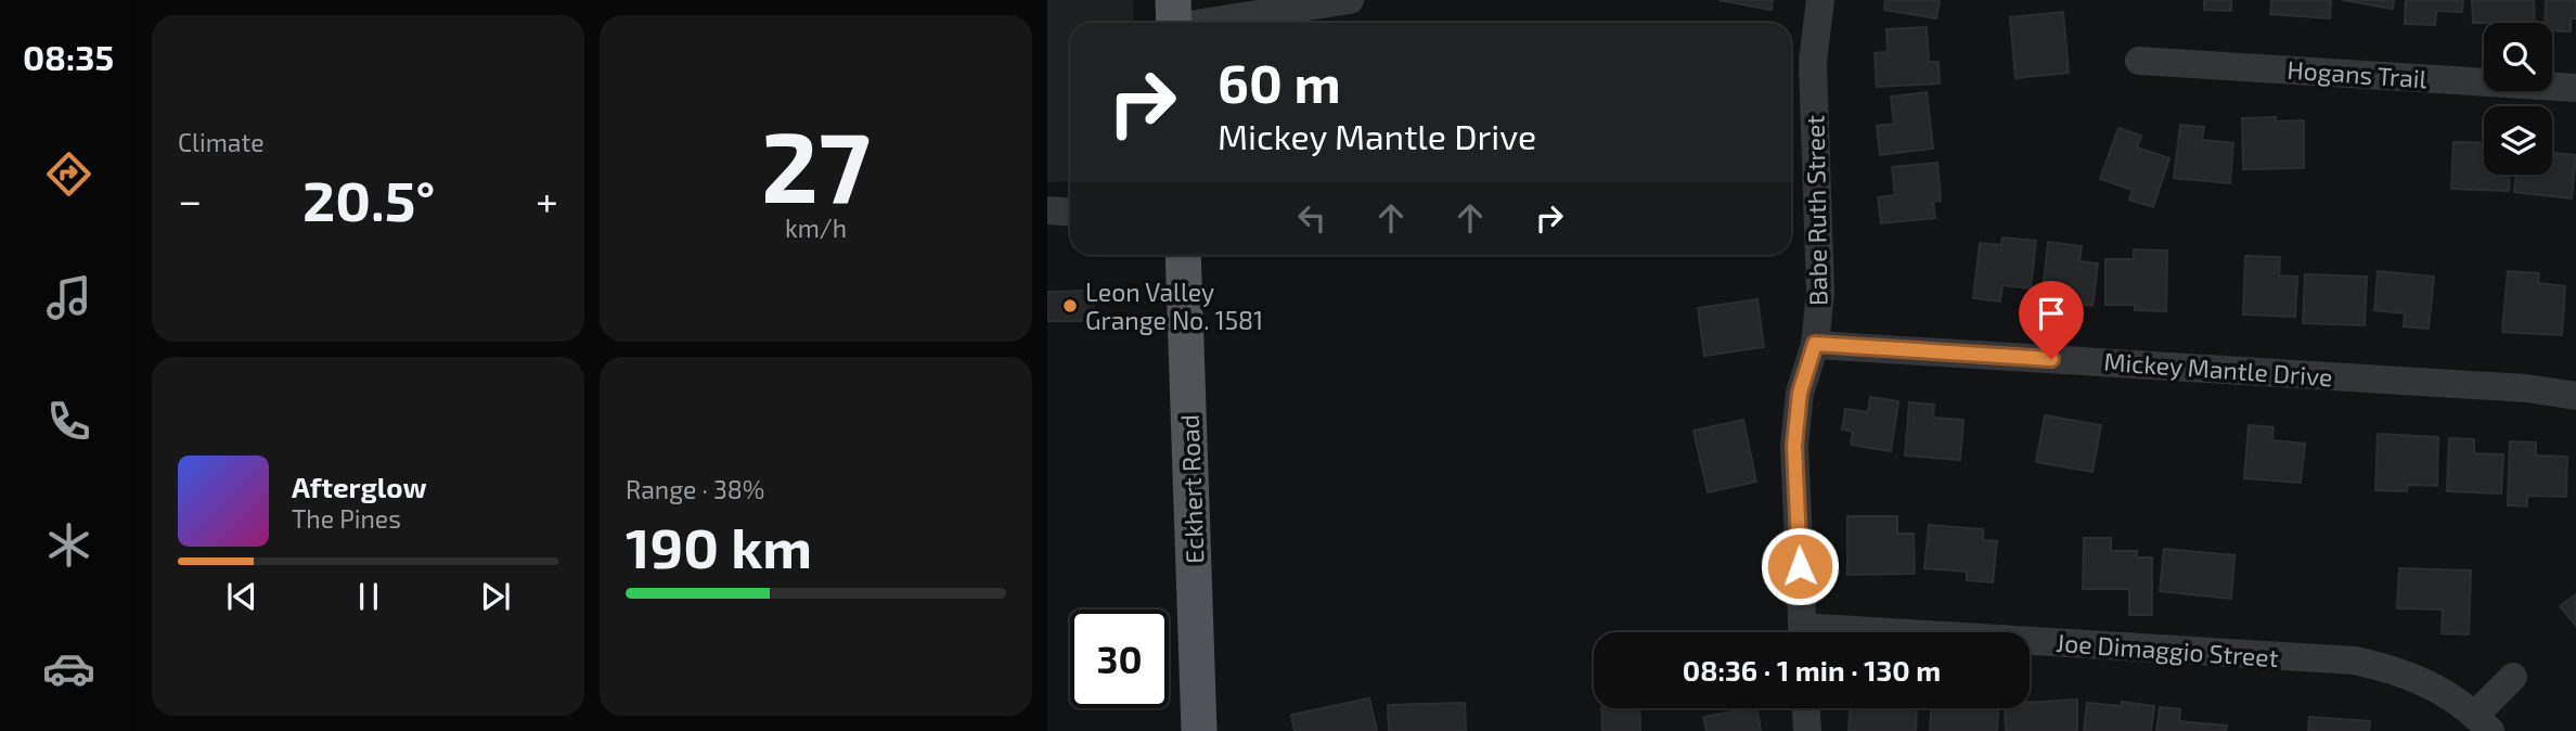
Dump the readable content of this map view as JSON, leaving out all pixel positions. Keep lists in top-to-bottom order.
{
  "streets": {
    "main road": ["Eckhert Road"],
    "street": [
      "Hogans Trail",
      "Babe Ruth Street",
      "Mickey Mantle Drive",
      "Joe Dimaggio Street"
    ]
  },
  "crossings": [
    ["Babe Ruth Street", "Mickey Mantle Drive"]
  ],
  "places": ["Leon Valley Grange No. 1581"],
  "page": {
    "tabs": "08:35",
    "tile": [
      "Climate",
      ["27", "km/h"],
      ["Range · 38%", "190 km"]
    ],
    "turn": ["60 m", "Mickey Mantle Drive"],
    "heat": ["−", "20.5°", "+"],
    "song": ["Afterglow", "The Pines"],
    "limit": "30",
    "trip": "08:36 · 1 min · 130 m"
  }
}
